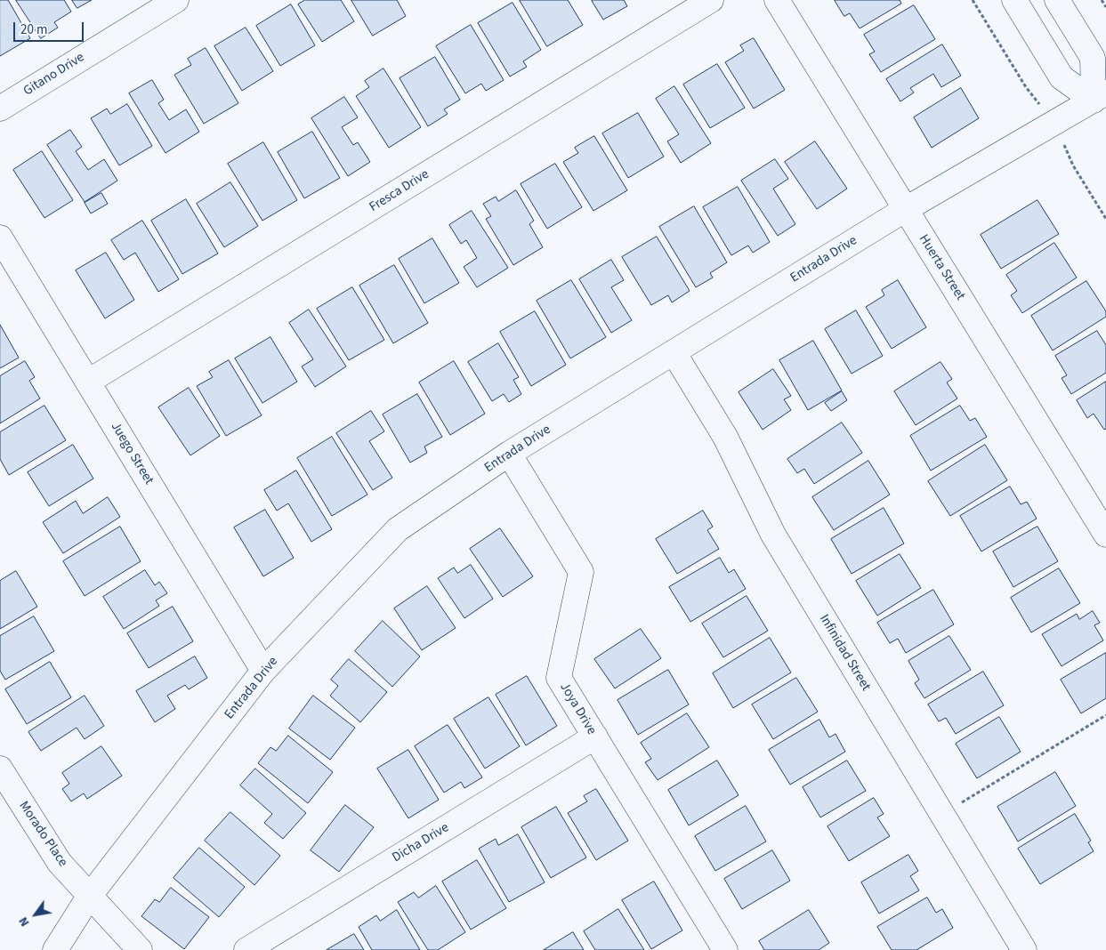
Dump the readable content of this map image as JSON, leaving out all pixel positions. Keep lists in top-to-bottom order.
{
  "streets": {
    "street": [
      "Gitano Drive",
      "Fresca Drive",
      "Entrada Drive",
      "Huerta Street",
      "Juego Street",
      "Infinidad Street",
      "Joya Drive",
      "Morado Place",
      "Dicha Drive"
    ]
  },
  "crossings": [
    ["Fresca Drive", "Juego Street"],
    ["Entrada Drive", "Huerta Street"],
    ["Entrada Drive", "Juego Street"],
    ["Entrada Drive", "Infinidad Street"],
    ["Entrada Drive", "Joya Drive"],
    ["Entrada Drive", "Morado Place"],
    ["Joya Drive", "Dicha Drive"]
  ],
  "scale_bar": "20 m",
  "north": "bottom left"
}
